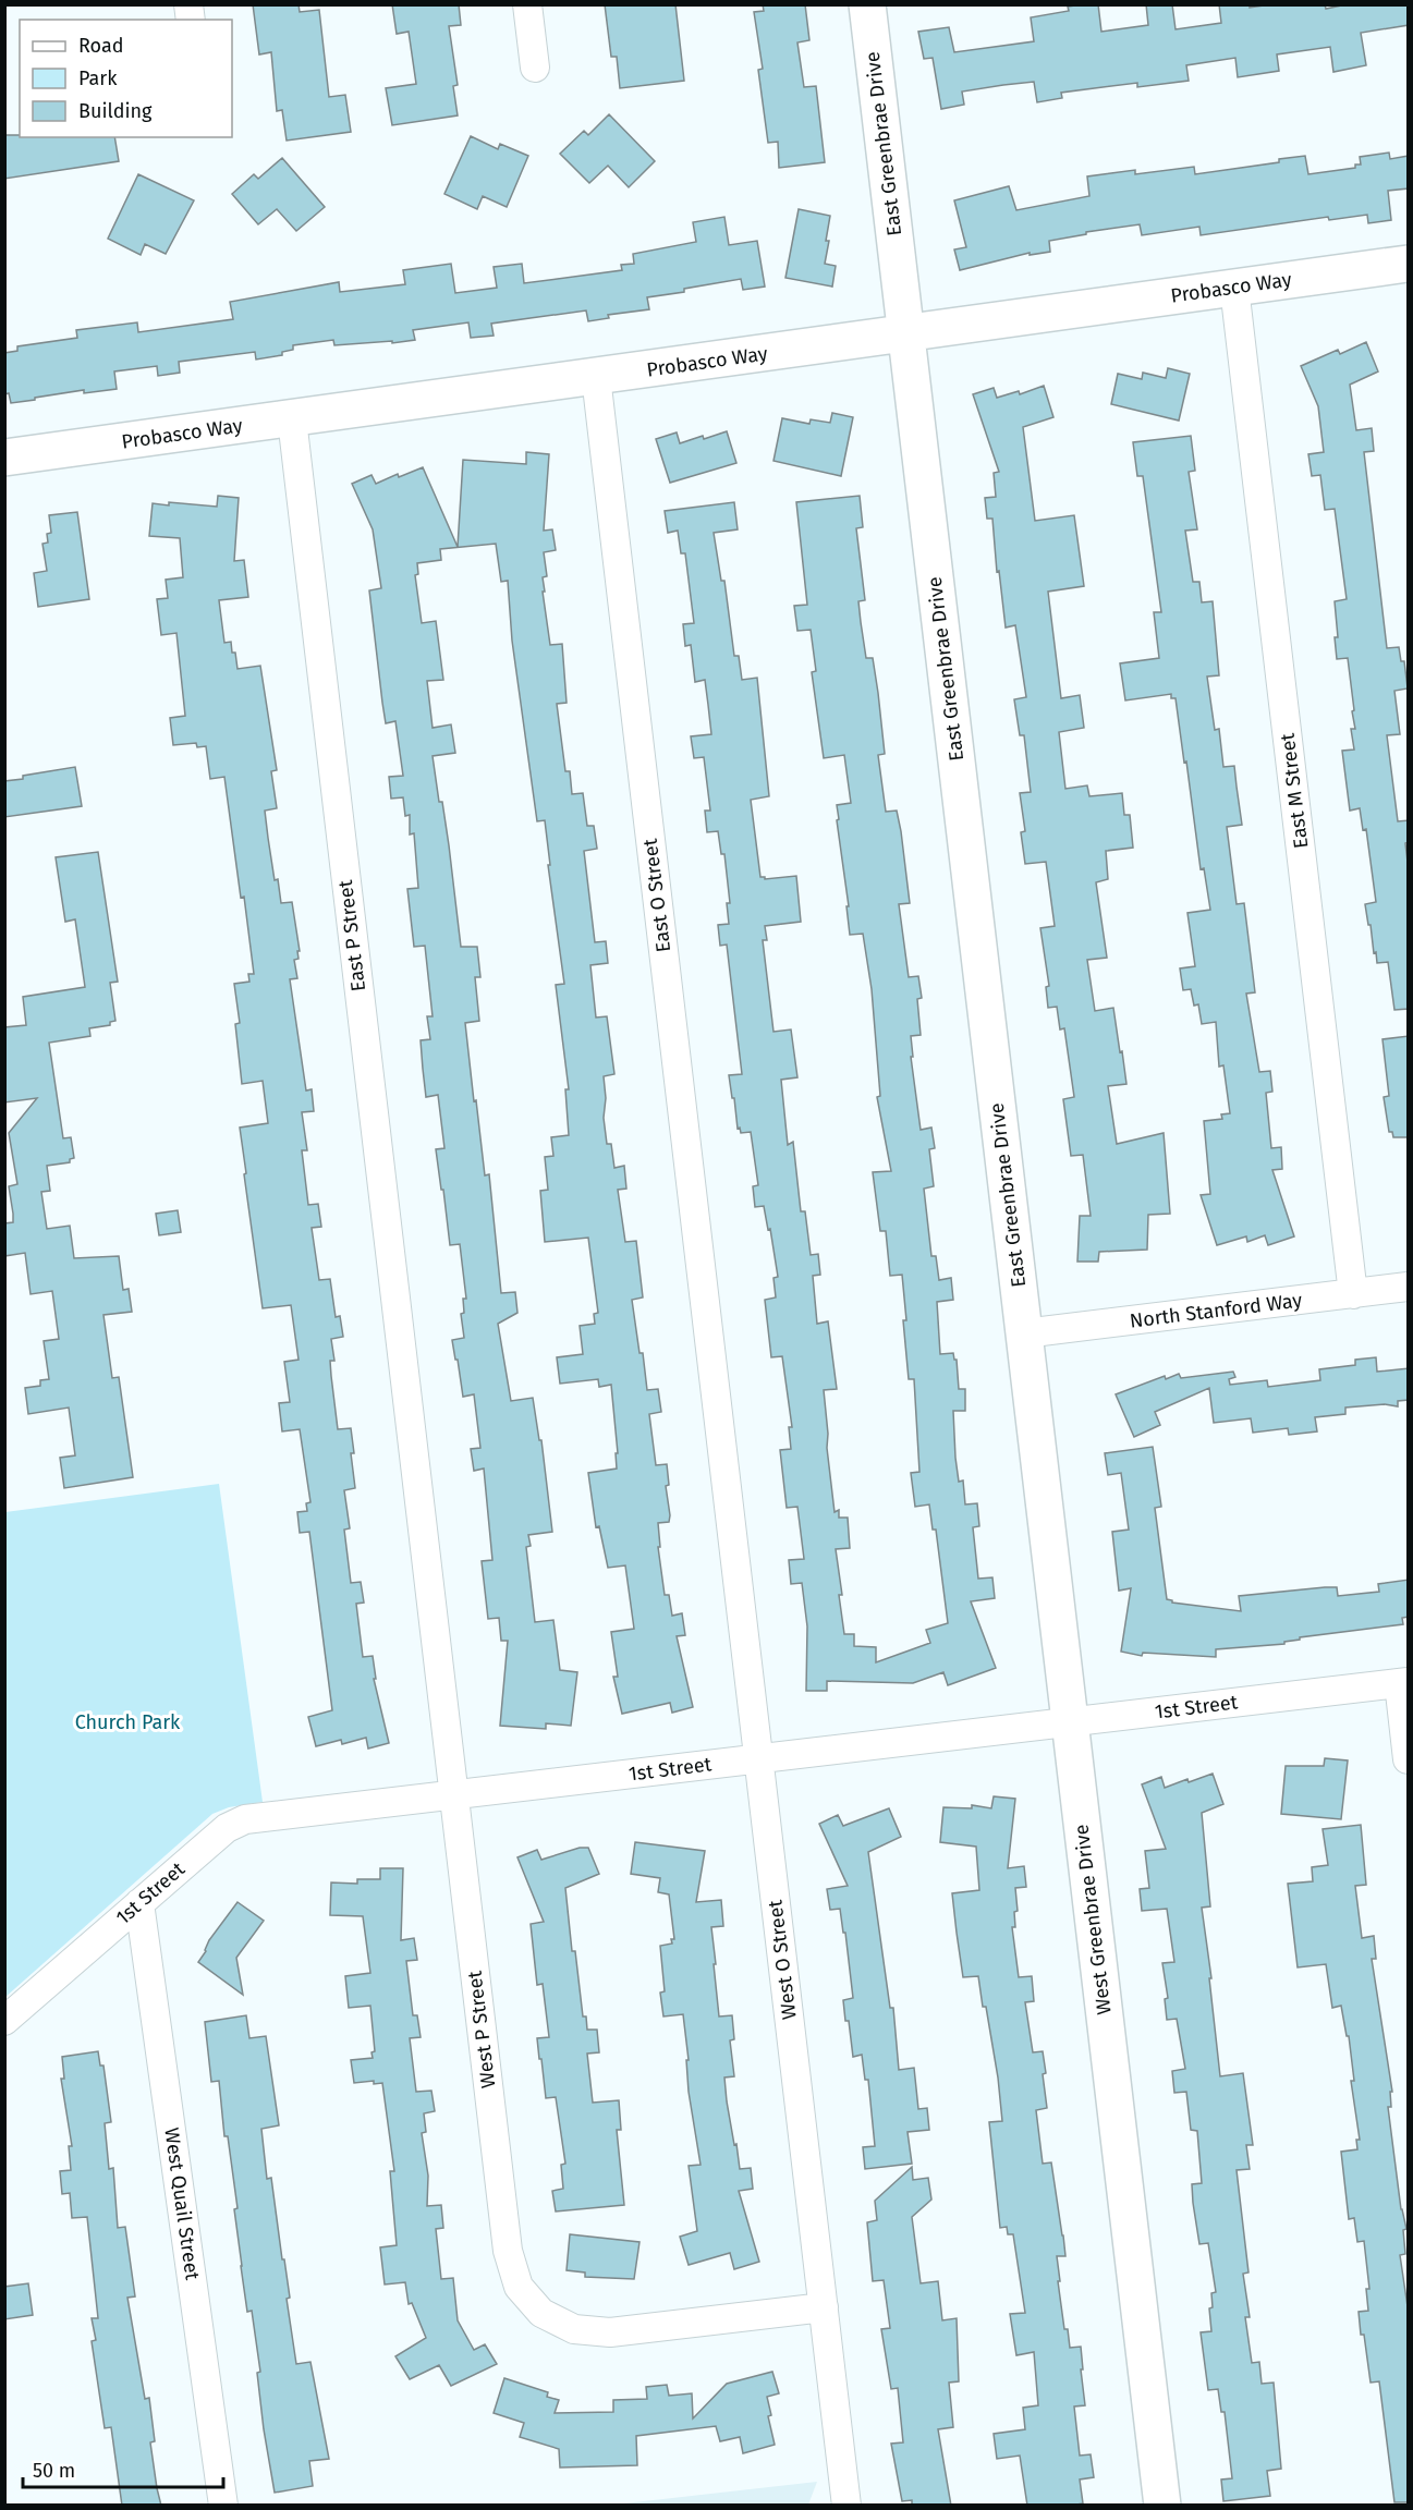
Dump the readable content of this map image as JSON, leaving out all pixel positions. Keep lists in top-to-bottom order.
{
  "streets": {
    "street": [
      "East Greenbrae Drive",
      "Probasco Way",
      "East M Street",
      "East O Street",
      "East P Street",
      "North Stanford Way",
      "1st Street",
      "West Greenbrae Drive",
      "West O Street",
      "West P Street",
      "West Quail Street"
    ]
  },
  "crossings": [
    ["East Greenbrae Drive", "Probasco Way"],
    ["East Greenbrae Drive", "North Stanford Way"],
    ["East Greenbrae Drive", "West Greenbrae Drive"],
    ["Probasco Way", "East M Street"],
    ["Probasco Way", "East O Street"],
    ["Probasco Way", "East P Street"],
    ["East M Street", "North Stanford Way"],
    ["East O Street", "West O Street"],
    ["East P Street", "West P Street"],
    ["North Stanford Way", "West Greenbrae Drive"],
    ["1st Street", "West Greenbrae Drive"],
    ["1st Street", "West O Street"],
    ["1st Street", "West P Street"],
    ["1st Street", "West Quail Street"],
    ["West O Street", "West P Street"]
  ],
  "parks": ["Church Park"],
  "legend": ["Road", "Park", "Building"],
  "scale_bar": "50 m"
}
